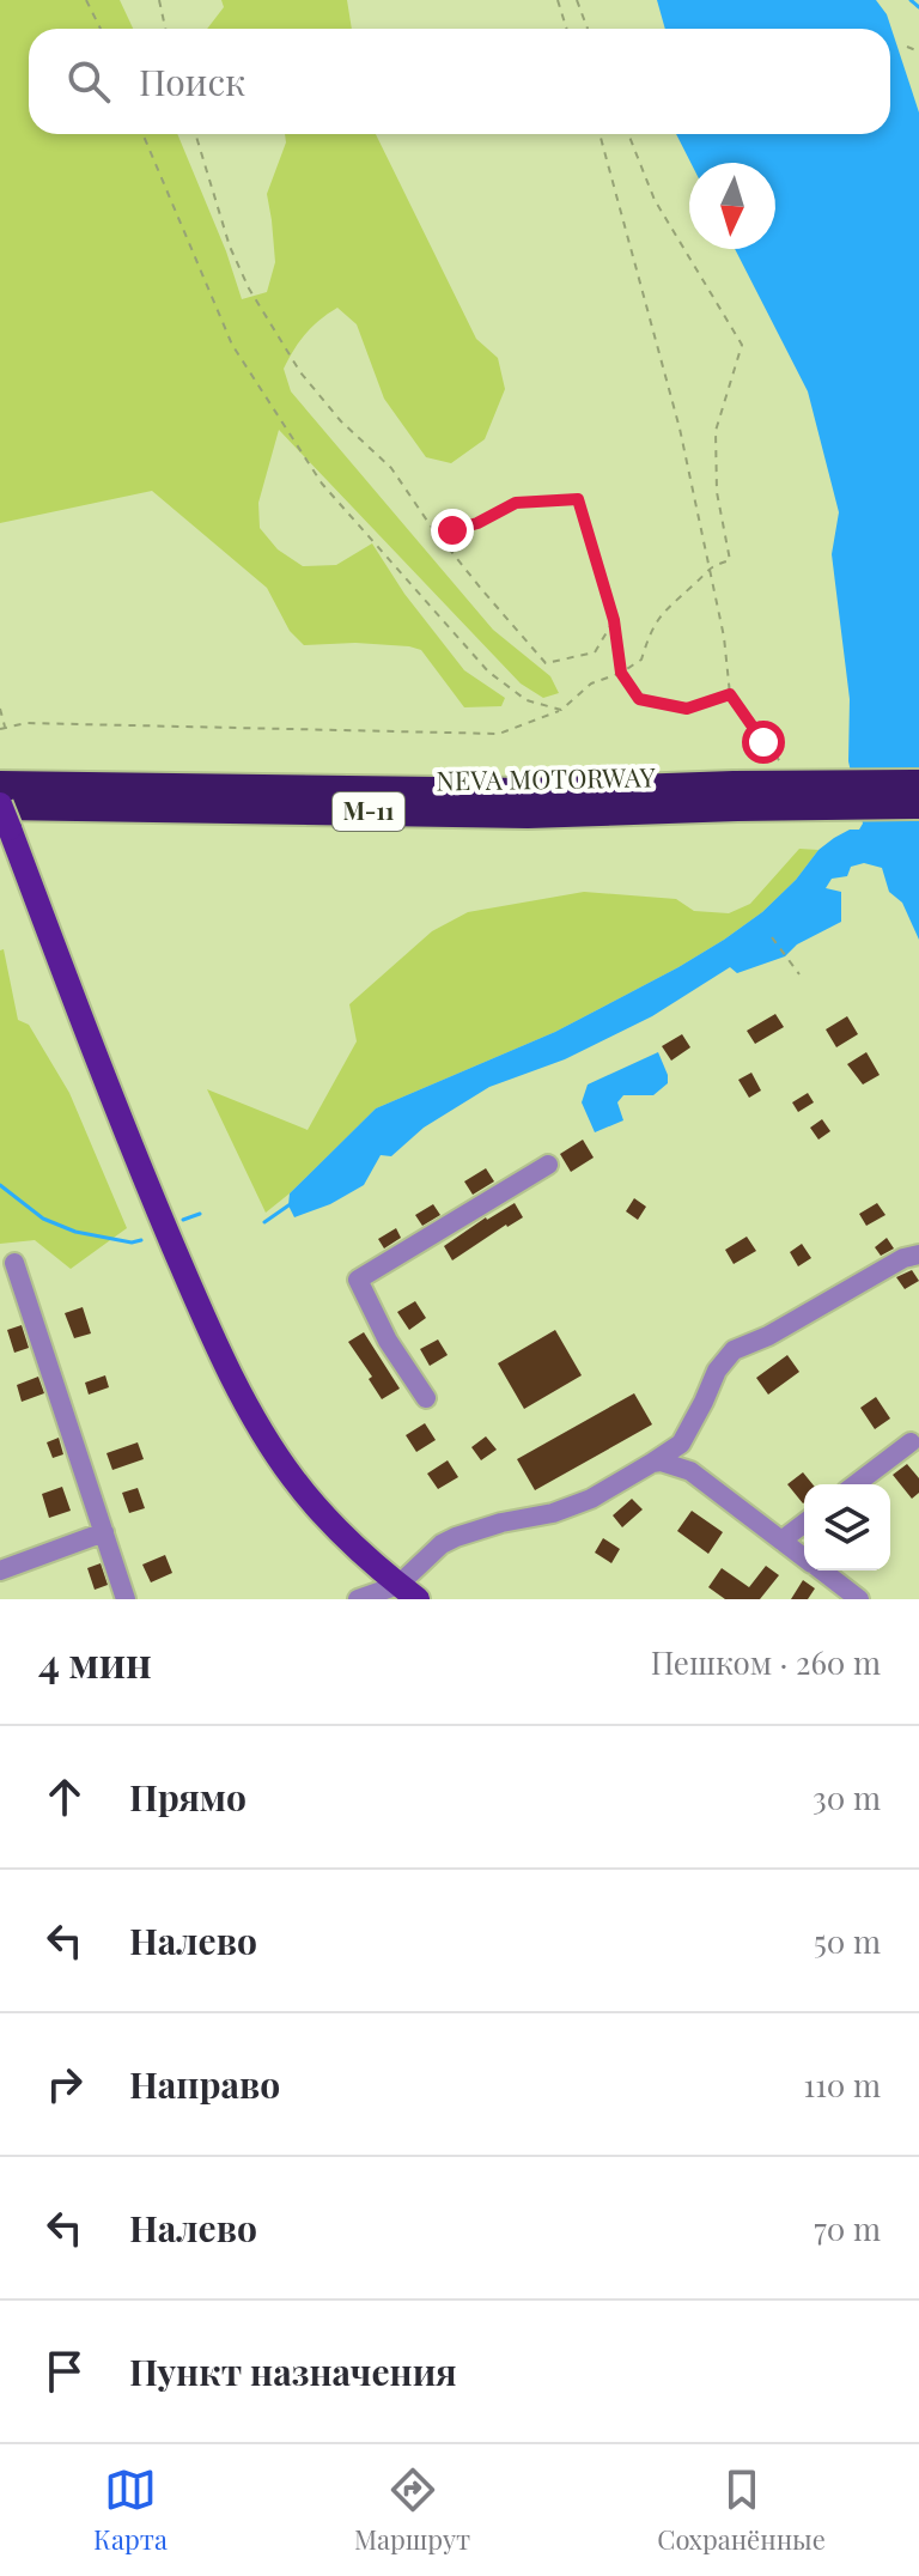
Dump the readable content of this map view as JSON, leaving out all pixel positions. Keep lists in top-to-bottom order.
{
  "streets": {
    "highway": ["NEVA MOTORWAY", "М-11"]
  },
  "north": "bottom",
  "page": {
    "search": "Поиск",
    "heading": ["4 мин", "Пешком · 260 m"],
    "list": [
      ["Прямо", "30 m"],
      ["Налево", "50 m"],
      ["Направо", "110 m"],
      ["Налево", "70 m"],
      "Пункт назначения"
    ],
    "nav": ["Карта", "Маршрут", "Сохранённые"]
  }
}
